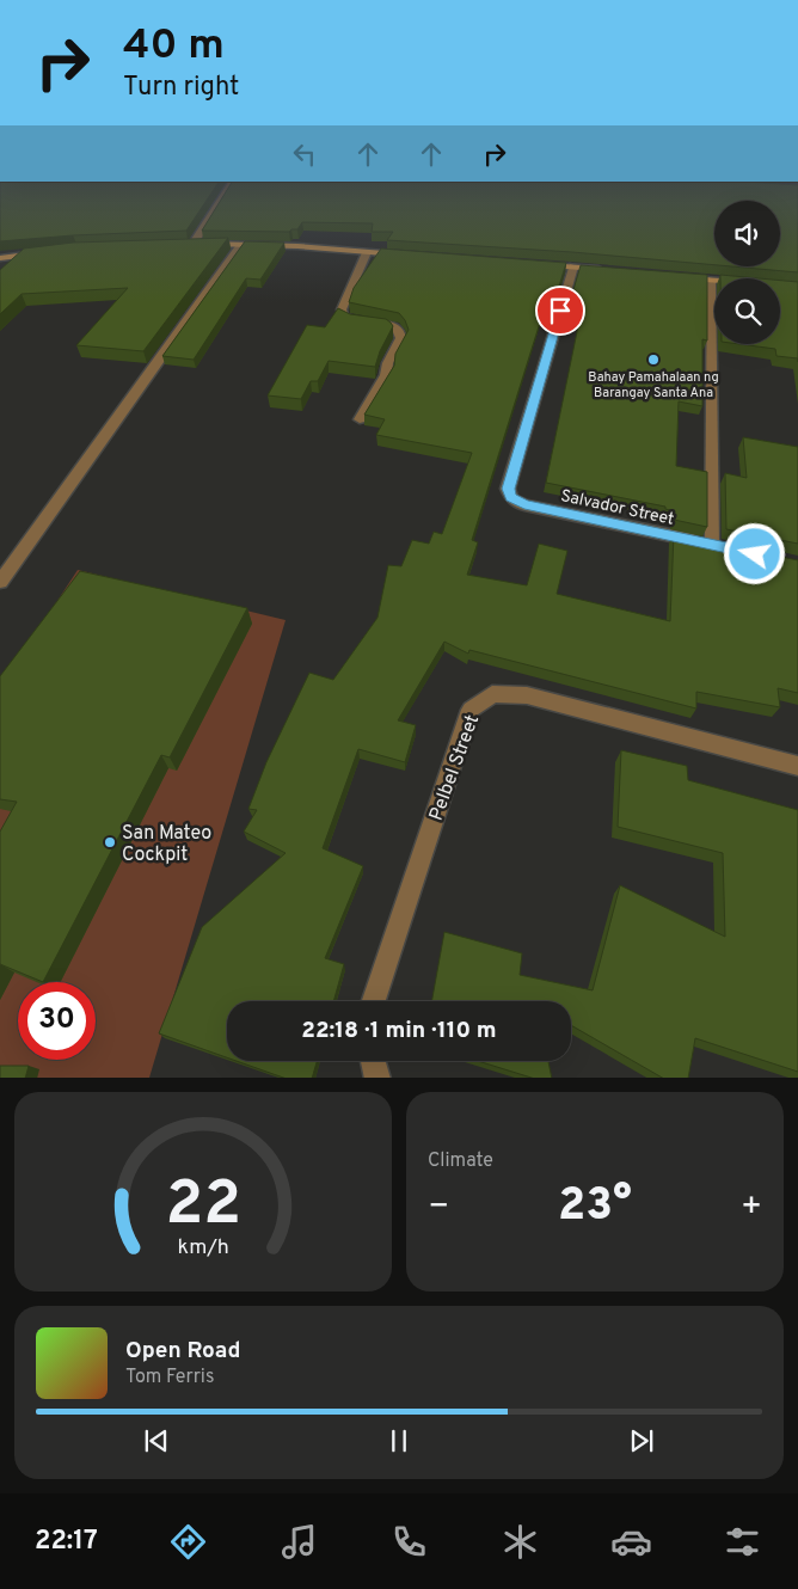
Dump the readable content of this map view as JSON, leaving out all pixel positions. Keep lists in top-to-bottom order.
{
  "streets": {
    "street": ["Salvador Street", "Pelbel Street"]
  },
  "places": ["Bahay Pamahalaan ng Barangay Santa Ana", "San Mateo Cockpit"],
  "page": {
    "turn": ["40 m", "Turn right"],
    "limit": "30",
    "trip": "22:18 · 1 min · 110 m",
    "tile": "Climate",
    "heat": ["−", "23°", "+"],
    "song": ["Open Road", "Tom Ferris"],
    "tabs": "22:17",
    "gauge": ["22", "km/h"]
  }
}
